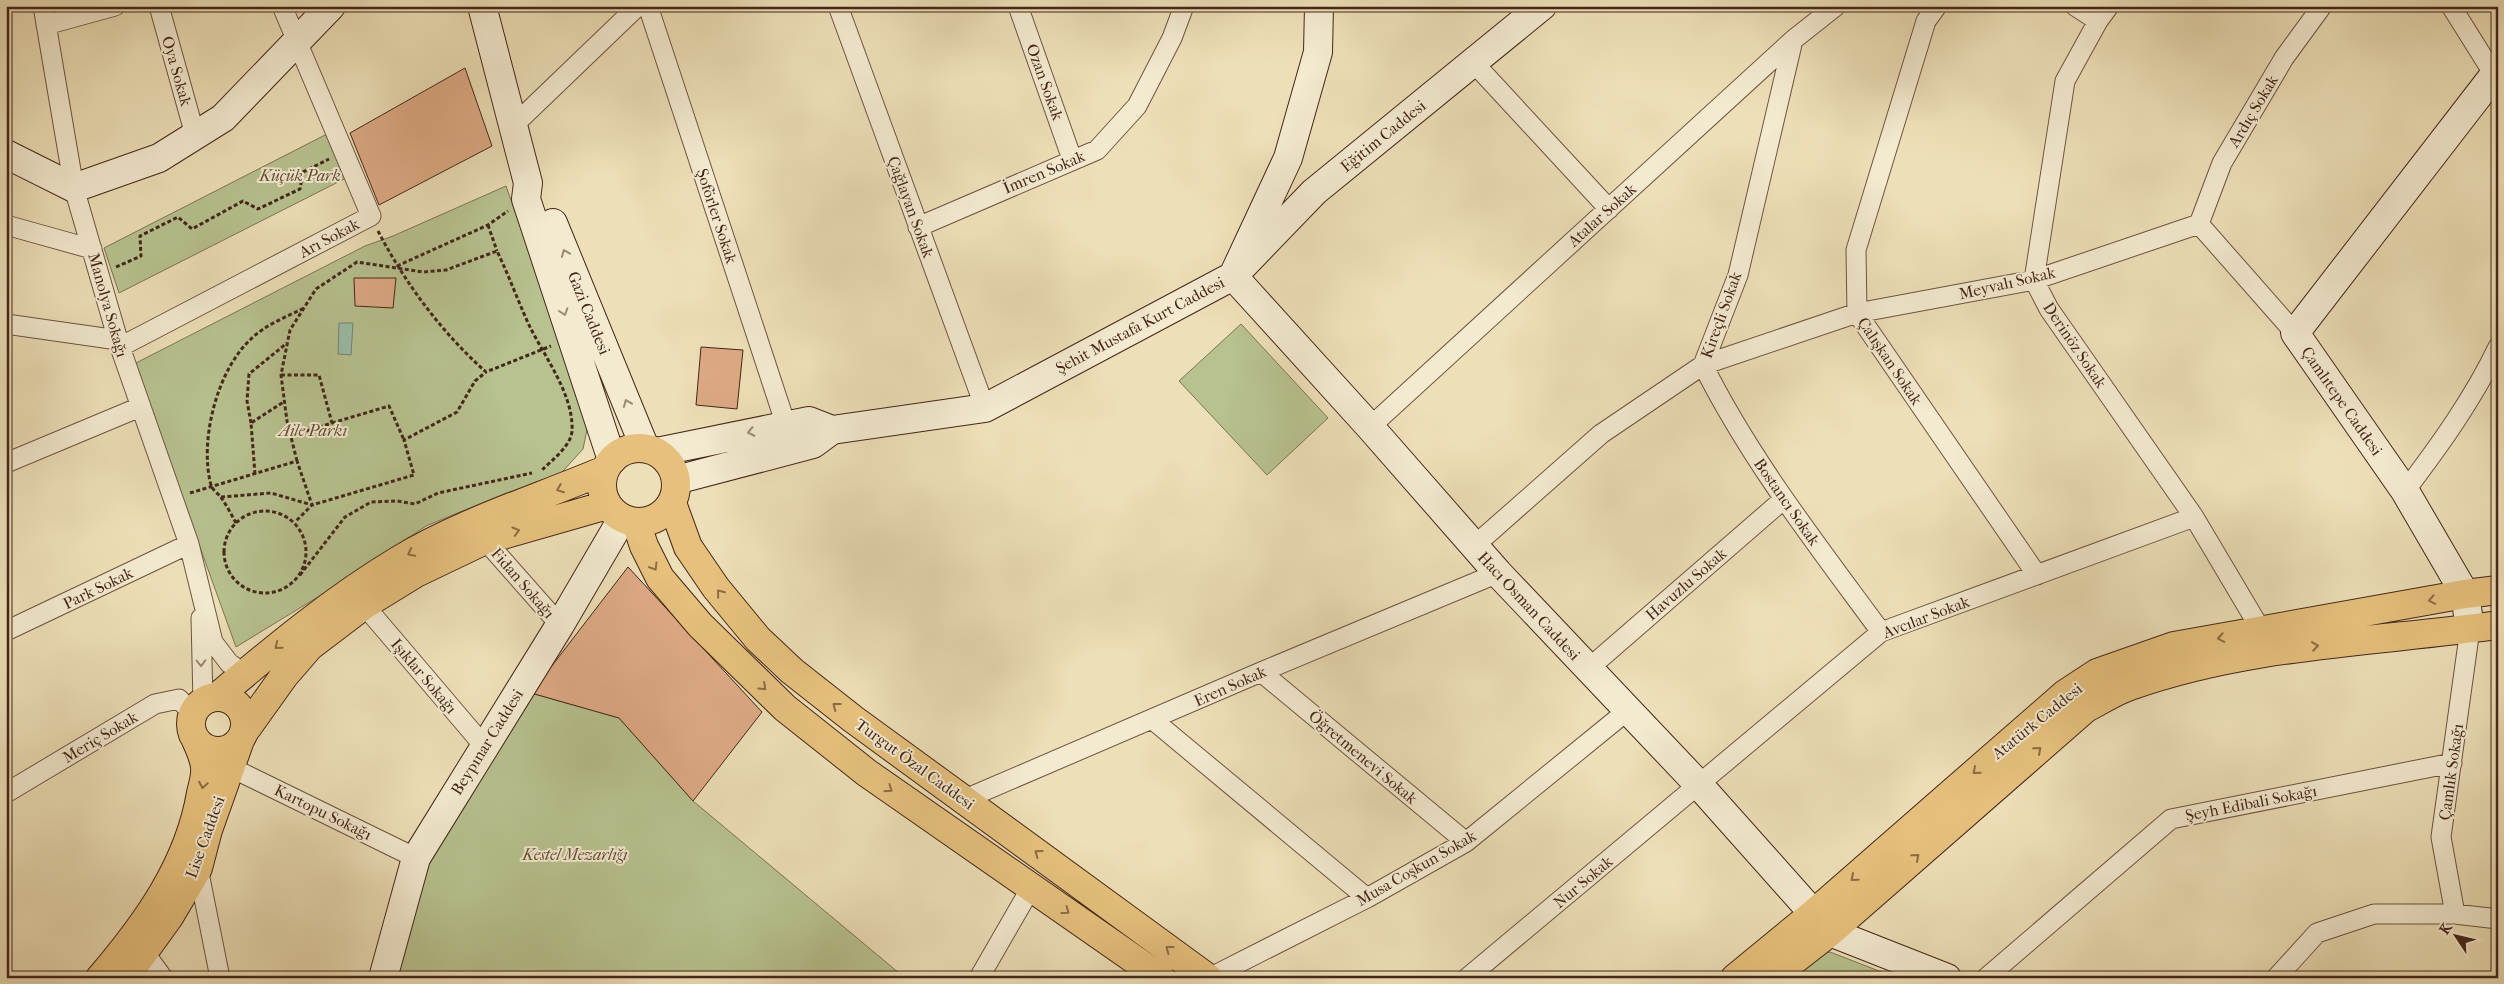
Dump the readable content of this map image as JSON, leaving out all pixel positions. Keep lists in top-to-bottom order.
{
  "streets": {
    "main road": [
      "Eğitim Caddesi",
      "Gazi Caddesi",
      "Şehit Mustafa Kurt Caddesi",
      "Çamlıtepe Caddesi",
      "Hacı Osman Caddesi",
      "Atatürk Caddesi",
      "Beypınar Caddesi",
      "Turgut Özal Caddesi",
      "Lise Caddesi"
    ],
    "street": [
      "Oya Sokak",
      "Ozan Sokak",
      "Ardıç Sokak",
      "İmren Sokak",
      "Çağlayan Sokak",
      "Atalar Sokak",
      "Şoförler Sokak",
      "Arı Sokak",
      "Meyvalı Sokak",
      "Manolya Sokağı",
      "Kireçli Sokak",
      "Derinöz Sokak",
      "Çalışkan Sokak",
      "Bostancı Sokak",
      "Fidan Sokağı",
      "Havuzlu Sokak",
      "Park Sokak",
      "Avcılar Sokak",
      "Işıklar Sokağı",
      "Eren Sokak",
      "Meriç Sokak",
      "Öğretmenevi Sokak",
      "Çamlık Sokağı",
      "Şeyh Edibali Sokağı",
      "Kartopu Sokağı",
      "Musa Coşkun Sokak",
      "Nur Sokak"
    ]
  },
  "crossings": [
    ["Ozan Sokak", "İmren Sokak"],
    ["Ardıç Sokak", "Meyvalı Sokak"],
    ["Eğitim Caddesi", "Şehit Mustafa Kurt Caddesi"],
    ["Eğitim Caddesi", "Hacı Osman Caddesi"],
    ["İmren Sokak", "Çağlayan Sokak"],
    ["Çağlayan Sokak", "Şehit Mustafa Kurt Caddesi"],
    ["Atalar Sokak", "Kireçli Sokak"],
    ["Atalar Sokak", "Hacı Osman Caddesi"],
    ["Şoförler Sokak", "Şehit Mustafa Kurt Caddesi"],
    ["Arı Sokak", "Manolya Sokağı"],
    ["Meyvalı Sokak", "Kireçli Sokak"],
    ["Meyvalı Sokak", "Derinöz Sokak"],
    ["Meyvalı Sokak", "Çalışkan Sokak"],
    ["Meyvalı Sokak", "Bostancı Sokak"],
    ["Manolya Sokağı", "Park Sokak"],
    ["Manolya Sokağı", "Meriç Sokak"],
    ["Manolya Sokağı", "Lise Caddesi"],
    ["Gazi Caddesi", "Şehit Mustafa Kurt Caddesi"],
    ["Gazi Caddesi", "Beypınar Caddesi"],
    ["Gazi Caddesi", "Turgut Özal Caddesi"],
    ["Kireçli Sokak", "Bostancı Sokak"],
    ["Kireçli Sokak", "Hacı Osman Caddesi"],
    ["Şehit Mustafa Kurt Caddesi", "Hacı Osman Caddesi"],
    ["Şehit Mustafa Kurt Caddesi", "Beypınar Caddesi"],
    ["Şehit Mustafa Kurt Caddesi", "Turgut Özal Caddesi"],
    ["Derinöz Sokak", "Avcılar Sokak"],
    ["Derinöz Sokak", "Atatürk Caddesi"],
    ["Çalışkan Sokak", "Avcılar Sokak"],
    ["Çamlıtepe Caddesi", "Atatürk Caddesi"],
    ["Çamlıtepe Caddesi", "Çamlık Sokağı"],
    ["Bostancı Sokak", "Havuzlu Sokak"],
    ["Bostancı Sokak", "Avcılar Sokak"],
    ["Fidan Sokağı", "Beypınar Caddesi"],
    ["Havuzlu Sokak", "Hacı Osman Caddesi"],
    ["Hacı Osman Caddesi", "Avcılar Sokak"],
    ["Hacı Osman Caddesi", "Eren Sokak"],
    ["Hacı Osman Caddesi", "Atatürk Caddesi"],
    ["Hacı Osman Caddesi", "Musa Coşkun Sokak"],
    ["Hacı Osman Caddesi", "Nur Sokak"],
    ["Avcılar Sokak", "Nur Sokak"],
    ["Işıklar Sokağı", "Beypınar Caddesi"],
    ["Eren Sokak", "Öğretmenevi Sokak"],
    ["Eren Sokak", "Turgut Özal Caddesi"],
    ["Atatürk Caddesi", "Çamlık Sokağı"],
    ["Meriç Sokak", "Lise Caddesi"],
    ["Beypınar Caddesi", "Turgut Özal Caddesi"],
    ["Beypınar Caddesi", "Kartopu Sokağı"],
    ["Öğretmenevi Sokak", "Musa Coşkun Sokak"],
    ["Turgut Özal Caddesi", "Musa Coşkun Sokak"],
    ["Çamlık Sokağı", "Şeyh Edibali Sokağı"],
    ["Kartopu Sokağı", "Lise Caddesi"]
  ],
  "parks": ["Küçük Park", "Aile Parkı", "Kestel Mezarlığı"],
  "north": "top left"
}
